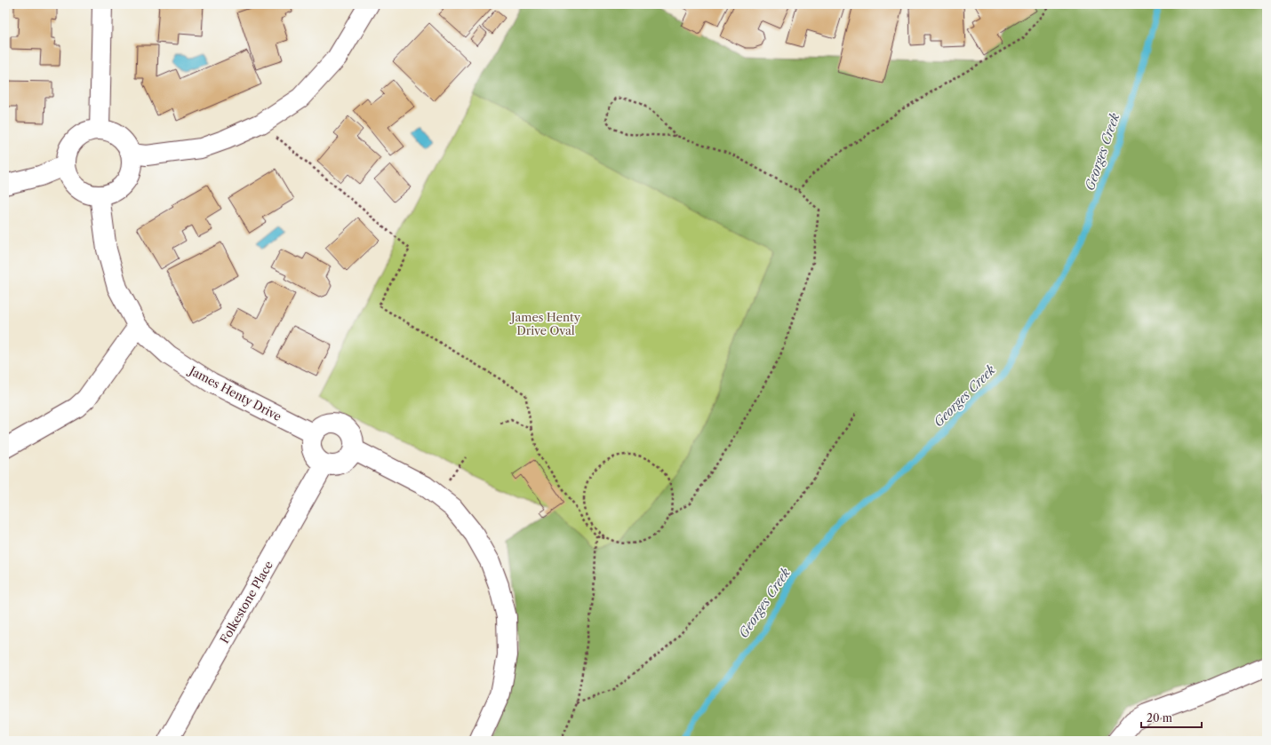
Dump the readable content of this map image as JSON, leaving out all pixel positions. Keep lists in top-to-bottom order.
{
  "streets": {
    "street": ["James Henty Drive", "Folkestone Place"]
  },
  "crossings": [
    ["James Henty Drive", "Folkestone Place"]
  ],
  "water": ["Georges Creek"],
  "parks": ["James Henty Drive Oval"],
  "scale_bar": "20 m"
}
